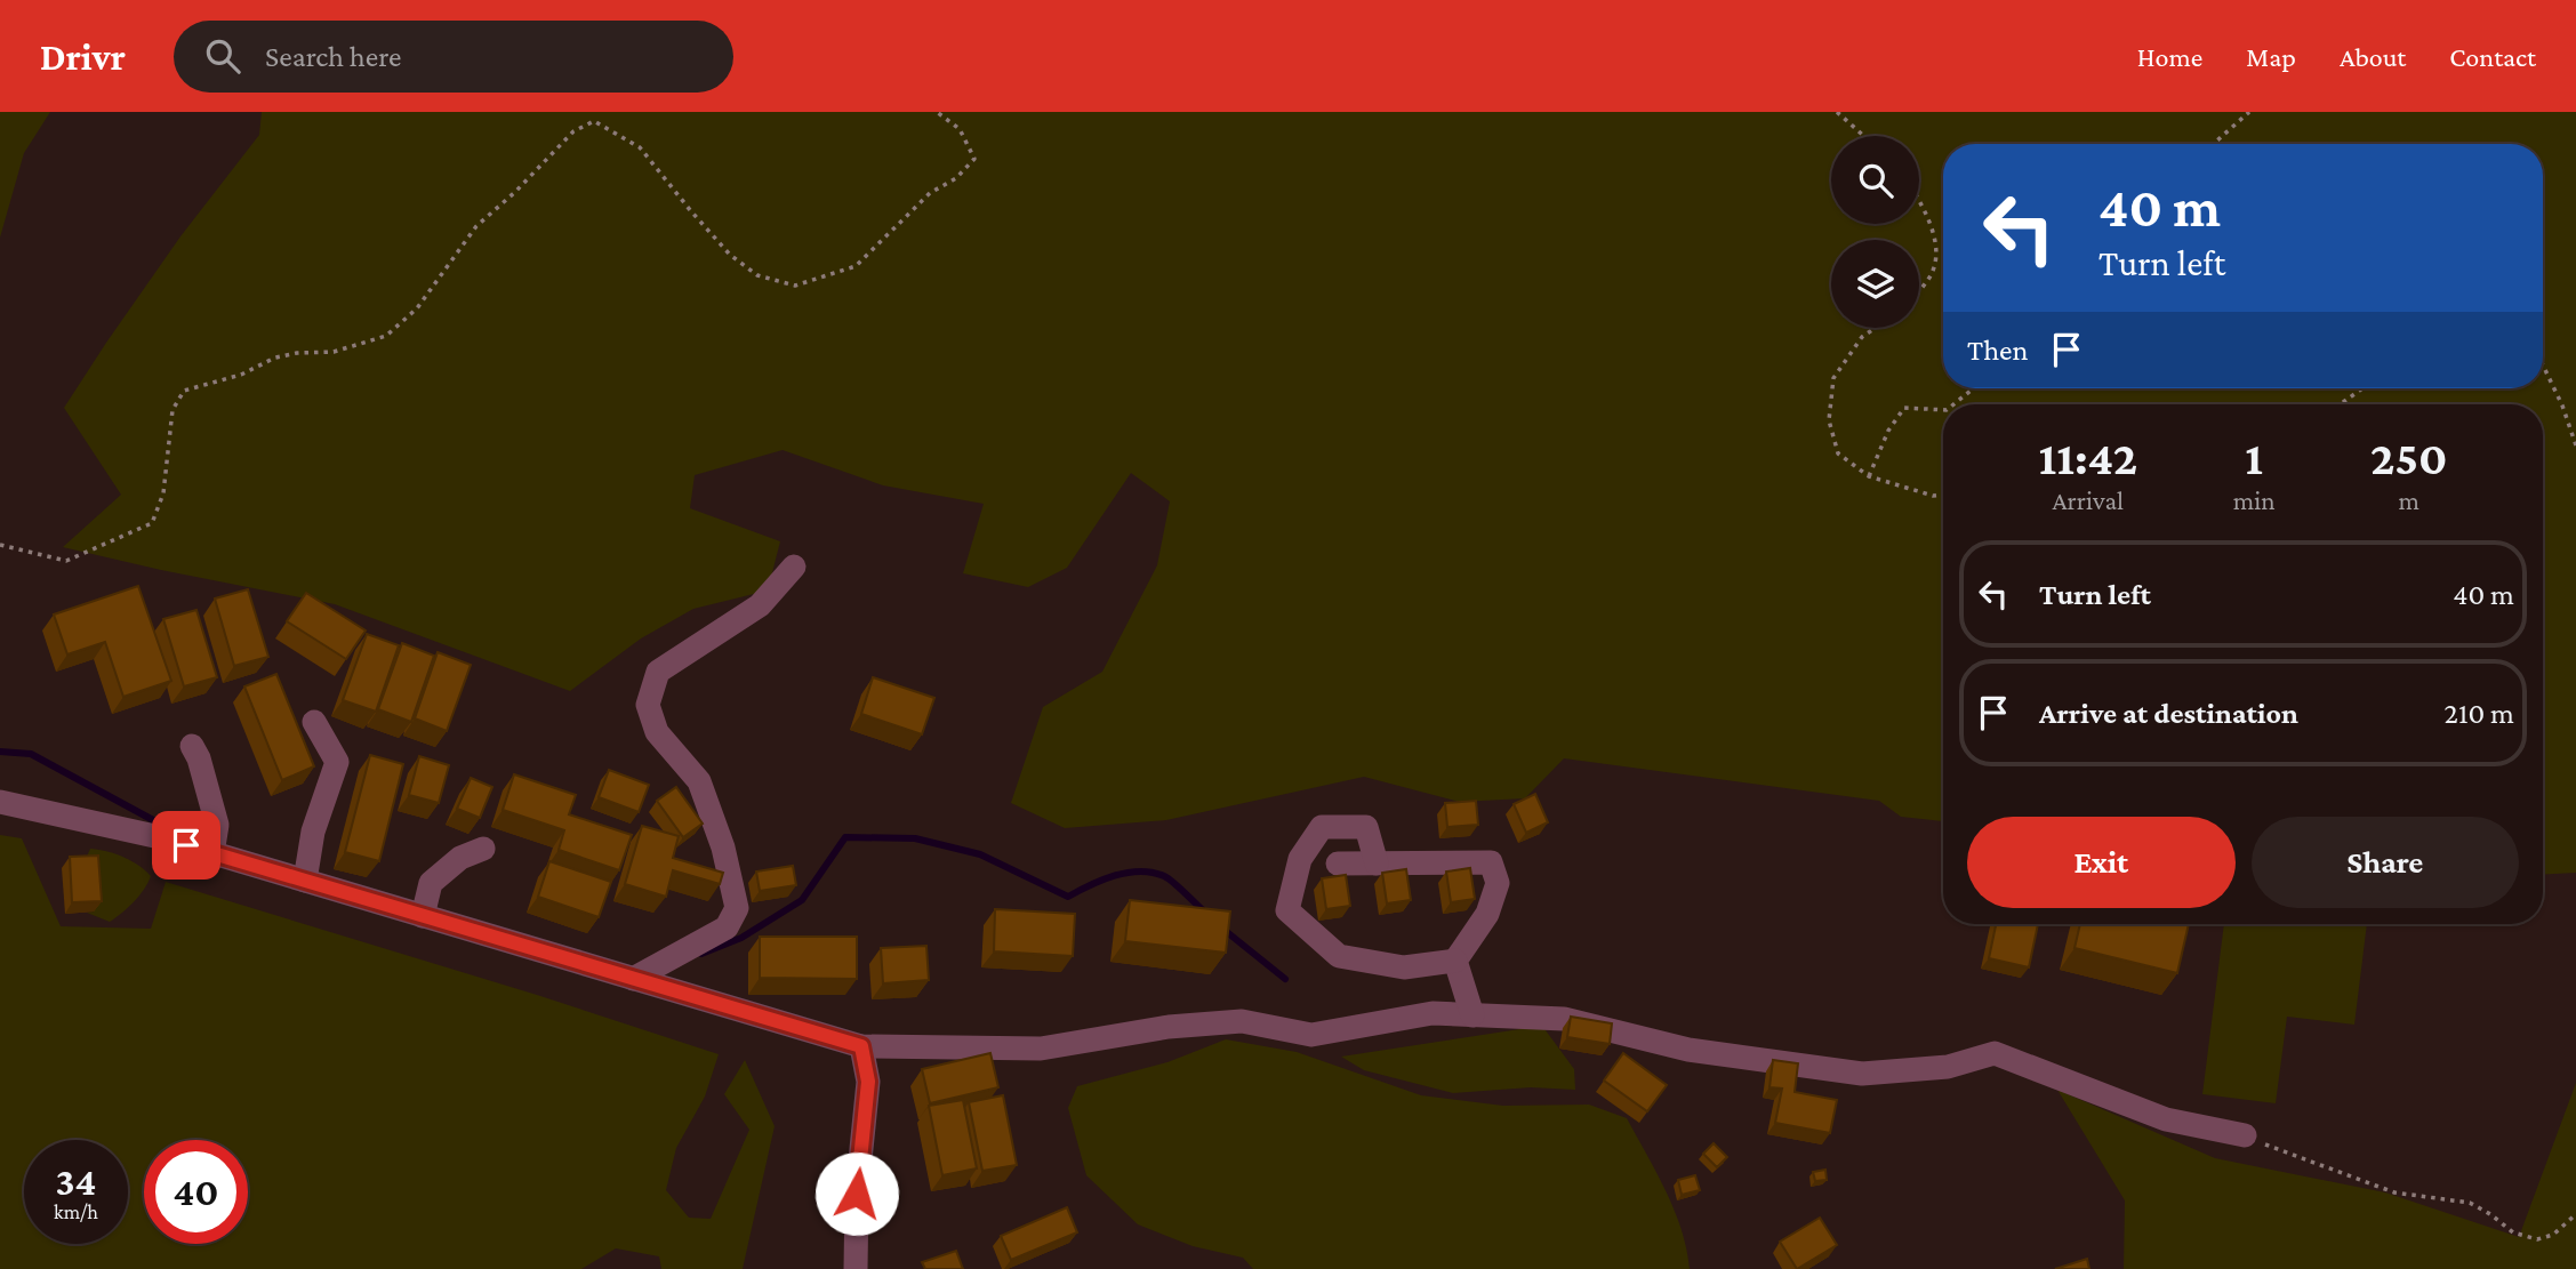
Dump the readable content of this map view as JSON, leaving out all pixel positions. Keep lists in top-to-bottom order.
{
  "page": {
    "header": "Drivr",
    "search": "Search here",
    "nav": [
      "Home",
      "Map",
      "About",
      "Contact"
    ],
    "turn": ["40 m", "Turn left"],
    "then": "Then",
    "eta": [
      "11:42",
      "Arrival",
      "1",
      "min",
      "250",
      "m"
    ],
    "list": [
      {
        "name": "Turn left",
        "value": "40 m"
      },
      {
        "name": "Arrive at destination",
        "value": "210 m"
      }
    ],
    "buttons": ["Exit", "Share"],
    "speed": "34 km/h",
    "limit": "40"
  }
}
